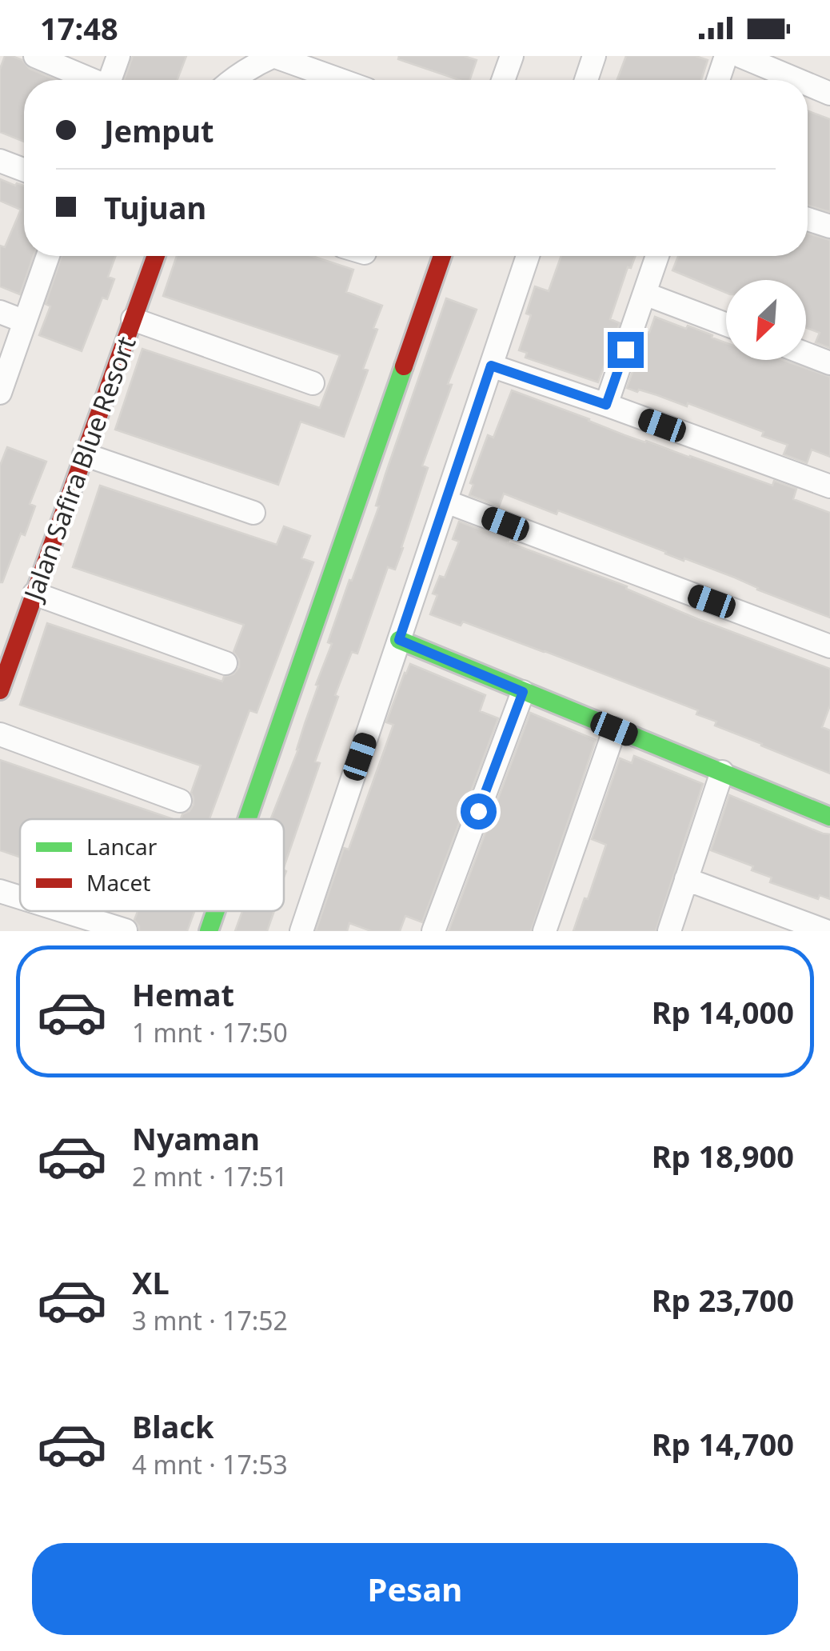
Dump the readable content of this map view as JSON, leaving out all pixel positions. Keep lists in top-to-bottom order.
{
  "streets": {
    "street": ["Jalan Safira Blue Resort"]
  },
  "legend": ["Lancar", "Macet"],
  "north": "bottom left",
  "page": {
    "status": "17:48",
    "banner": ["Jemput", "Tujuan"],
    "list": [
      {
        "name": "Hemat",
        "note": "1 mnt · 17:50",
        "value": "Rp 14,000"
      },
      {
        "name": "Nyaman",
        "note": "2 mnt · 17:51",
        "value": "Rp 18,900"
      },
      {
        "name": "XL",
        "note": "3 mnt · 17:52",
        "value": "Rp 23,700"
      },
      {
        "name": "Black",
        "note": "4 mnt · 17:53",
        "value": "Rp 14,700"
      }
    ],
    "buttons": "Pesan"
  }
}
